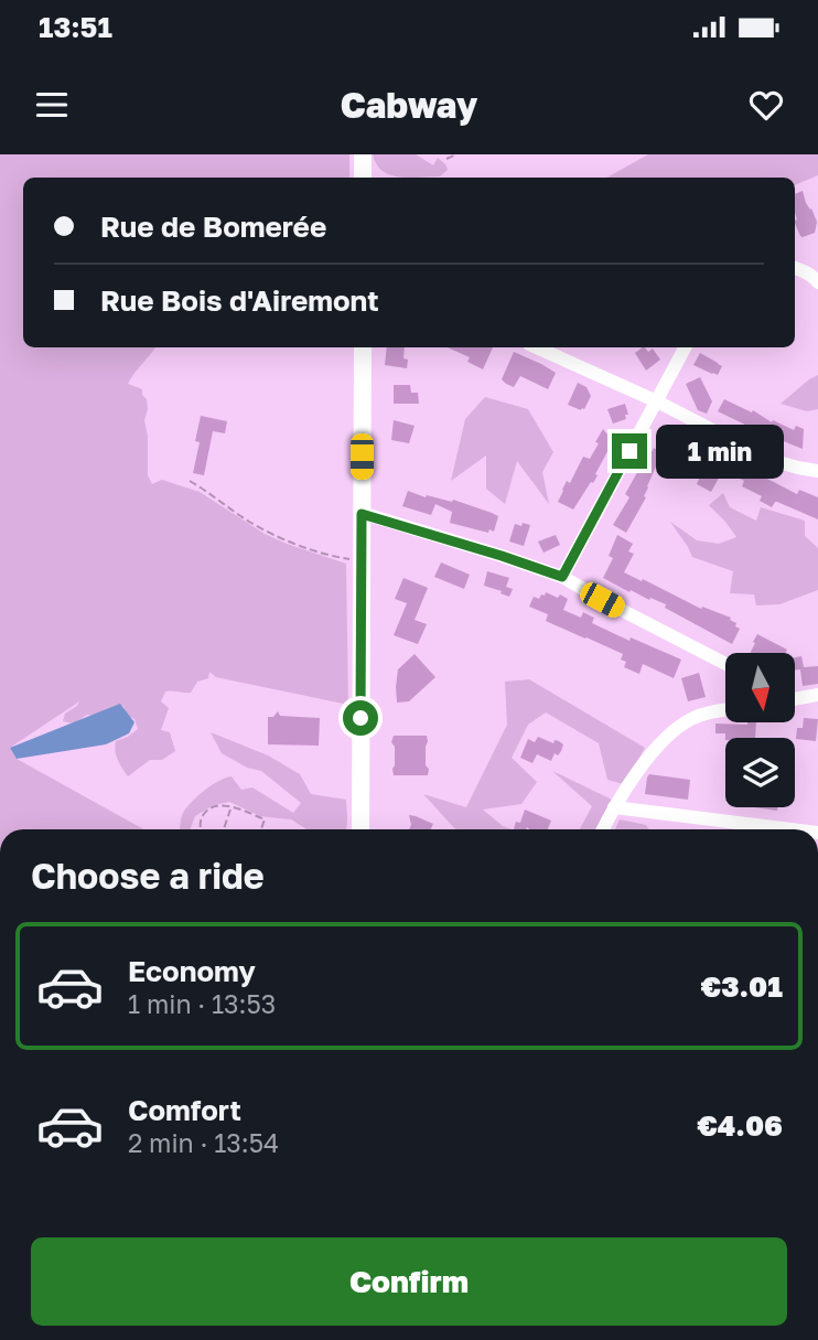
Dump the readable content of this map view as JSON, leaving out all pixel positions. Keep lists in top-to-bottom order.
{
  "north": "bottom",
  "page": {
    "status": "13:51",
    "header": "Cabway",
    "banner": ["Rue de Bomerée", "Rue Bois d'Airemont"],
    "bubble": "1 min",
    "heading": "Choose a ride",
    "list": [
      {
        "name": "Economy",
        "note": "1 min · 13:53",
        "value": "€3.01"
      },
      {
        "name": "Comfort",
        "note": "2 min · 13:54",
        "value": "€4.06"
      }
    ],
    "buttons": "Confirm"
  }
}
